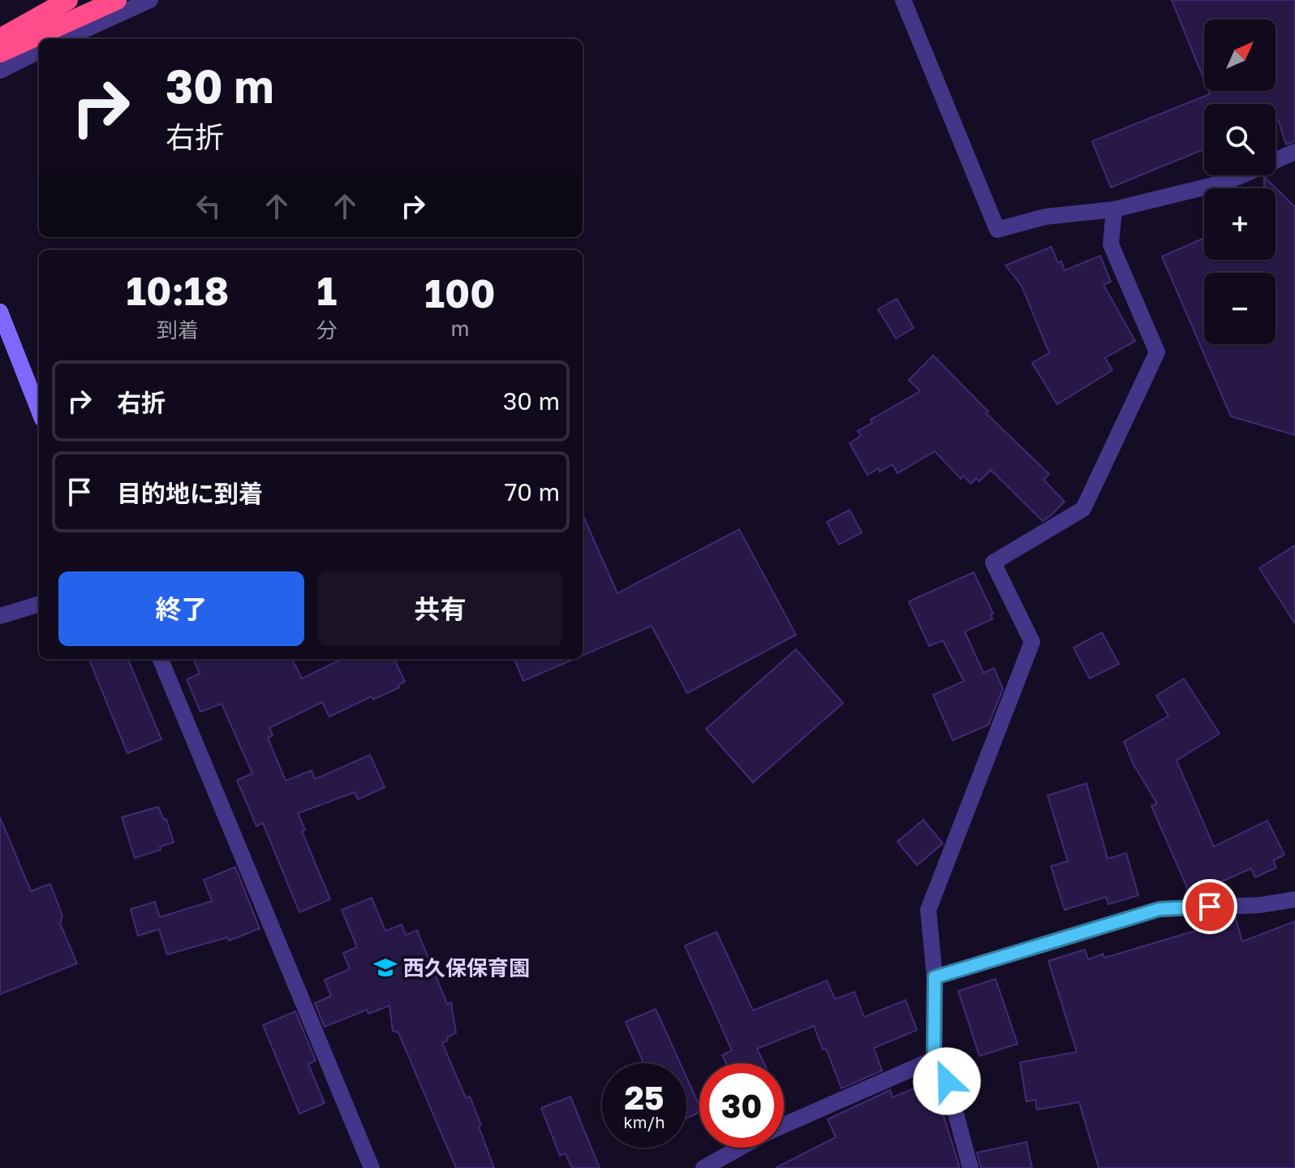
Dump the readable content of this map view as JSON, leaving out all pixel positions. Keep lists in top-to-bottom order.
{
  "places": {
    "school or university": ["西久保保育園"]
  },
  "north": "top right",
  "page": {
    "map_buttons": ["+", "−"],
    "turn": ["30 m", "右折"],
    "eta": [
      "10:18",
      "到着",
      "1",
      "分",
      "100",
      "m"
    ],
    "list": [
      {
        "name": "右折",
        "value": "30 m"
      },
      {
        "name": "目的地に到着",
        "value": "70 m"
      }
    ],
    "buttons": ["終了", "共有"],
    "speed": "25 km/h",
    "limit": "30"
  }
}
